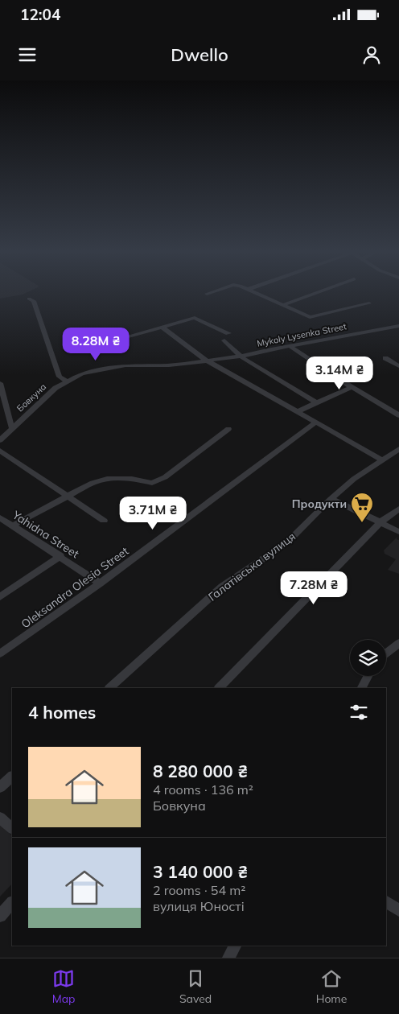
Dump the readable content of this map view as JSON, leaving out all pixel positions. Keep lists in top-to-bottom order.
{
  "streets": {
    "street": [
      "Mykoly Lysenka Street",
      "Бовкуна",
      "Yahidna Street",
      "Галатівська вулиця",
      "Oleksandra Olesia Street"
    ]
  },
  "crossings": [
    ["Mykoly Lysenka Street", "Бовкуна"],
    ["Yahidna Street", "Oleksandra Olesia Street"]
  ],
  "places": {
    "supermarket": ["Продукти"]
  },
  "page": {
    "status": "12:04",
    "header": "Dwello",
    "price": [
      "8.28M ₴",
      "3.14M ₴",
      "3.71M ₴",
      "7.28M ₴"
    ],
    "heading": "4 homes",
    "list": [
      {
        "name": "8 280 000 ₴",
        "note": "4 rooms · 136 m² · Бовкуна"
      },
      {
        "name": "3 140 000 ₴",
        "note": "2 rooms · 54 m² · вулиця Юності"
      }
    ],
    "tabs": ["Map", "Saved", "Home"]
  }
}
